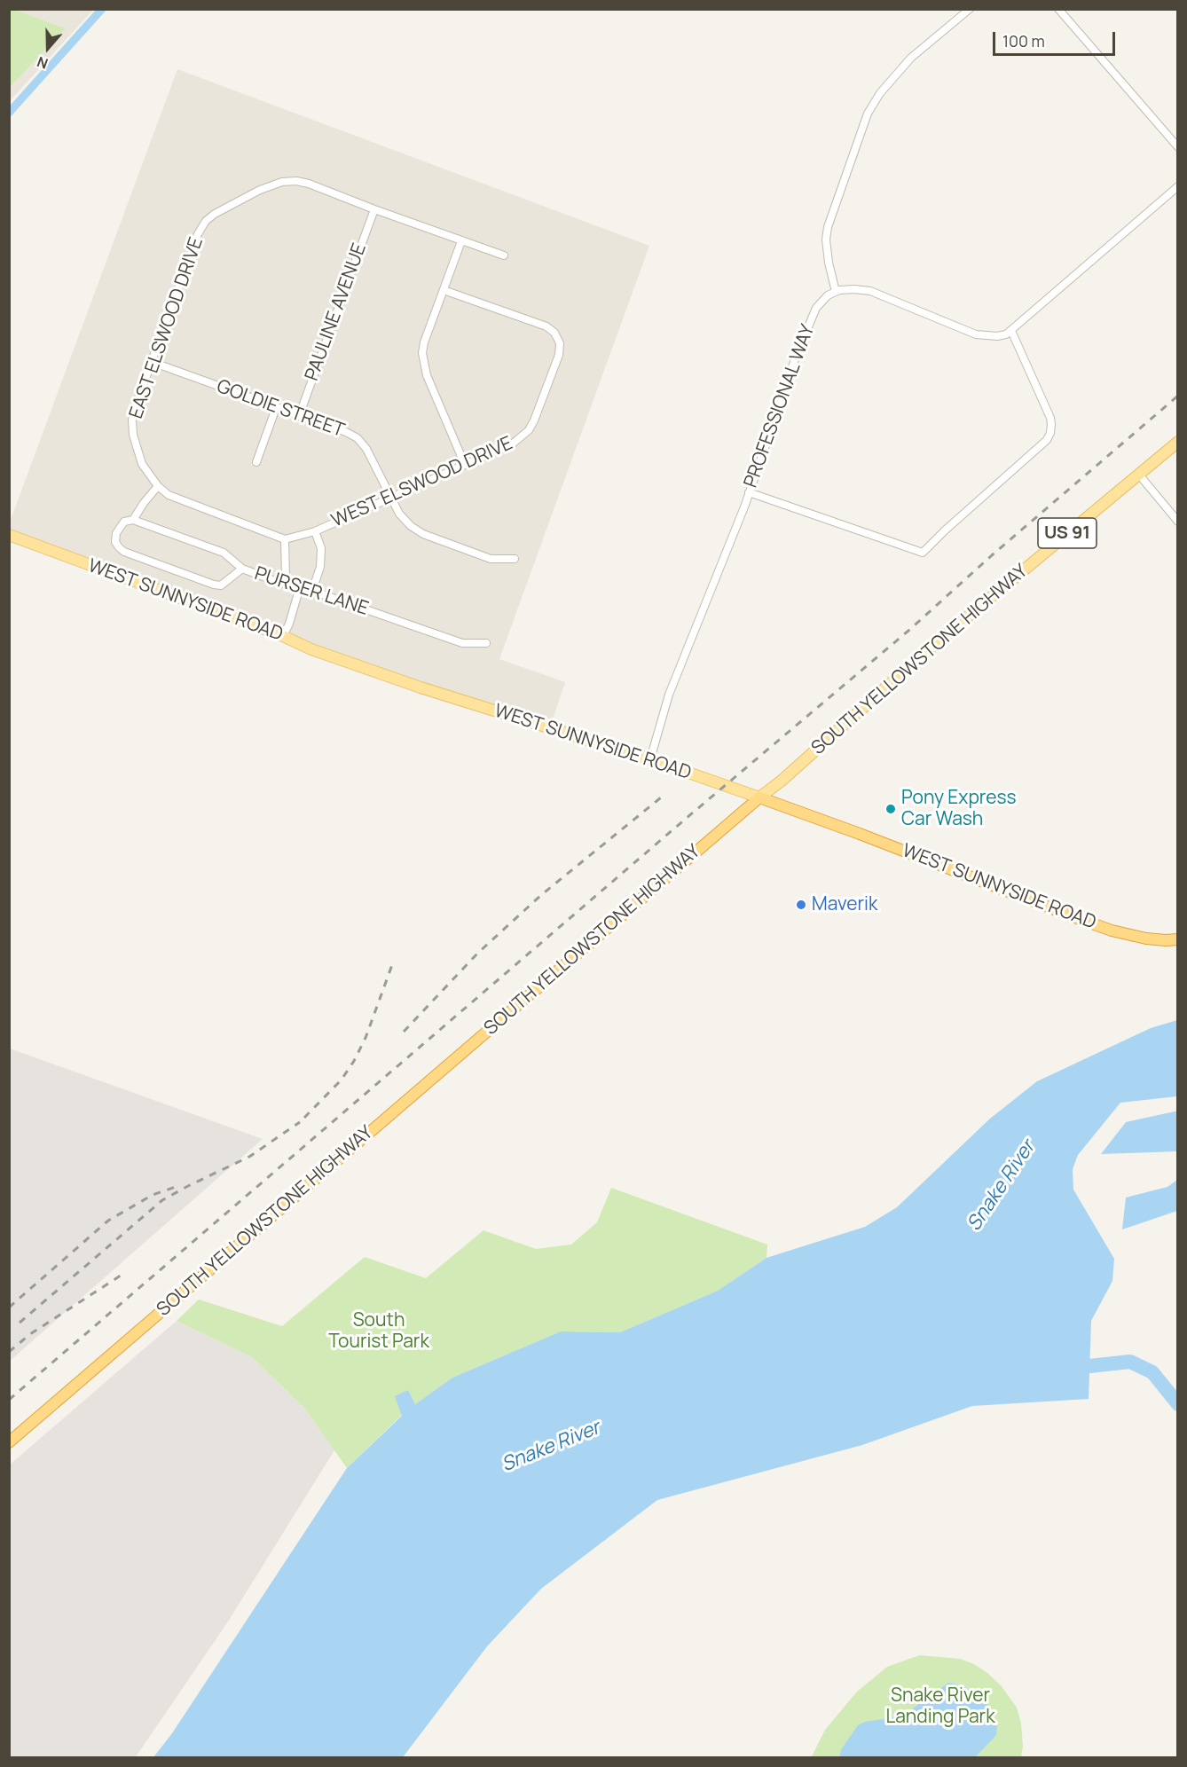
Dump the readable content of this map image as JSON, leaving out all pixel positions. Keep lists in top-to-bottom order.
{
  "streets": {
    "highway": ["WEST SUNNYSIDE ROAD", "SOUTH YELLOWSTONE HIGHWAY"],
    "main road": ["US 91"],
    "street": [
      "PAULINE AVENUE",
      "EAST ELSWOOD DRIVE",
      "PROFESSIONAL WAY",
      "GOLDIE STREET",
      "WEST ELSWOOD DRIVE",
      "PURSER LANE"
    ]
  },
  "crossings": [
    ["PAULINE AVENUE", "EAST ELSWOOD DRIVE"],
    ["PAULINE AVENUE", "GOLDIE STREET"],
    ["EAST ELSWOOD DRIVE", "GOLDIE STREET"],
    ["PROFESSIONAL WAY", "WEST SUNNYSIDE ROAD"],
    ["GOLDIE STREET", "WEST ELSWOOD DRIVE"],
    ["WEST SUNNYSIDE ROAD", "SOUTH YELLOWSTONE HIGHWAY"]
  ],
  "water": ["Snake River"],
  "parks": ["South Tourist Park", "Snake River Landing Park"],
  "places": ["Pony Express Car Wash", "Maverik"],
  "scale_bar": "100 m",
  "north": "bottom"
}
